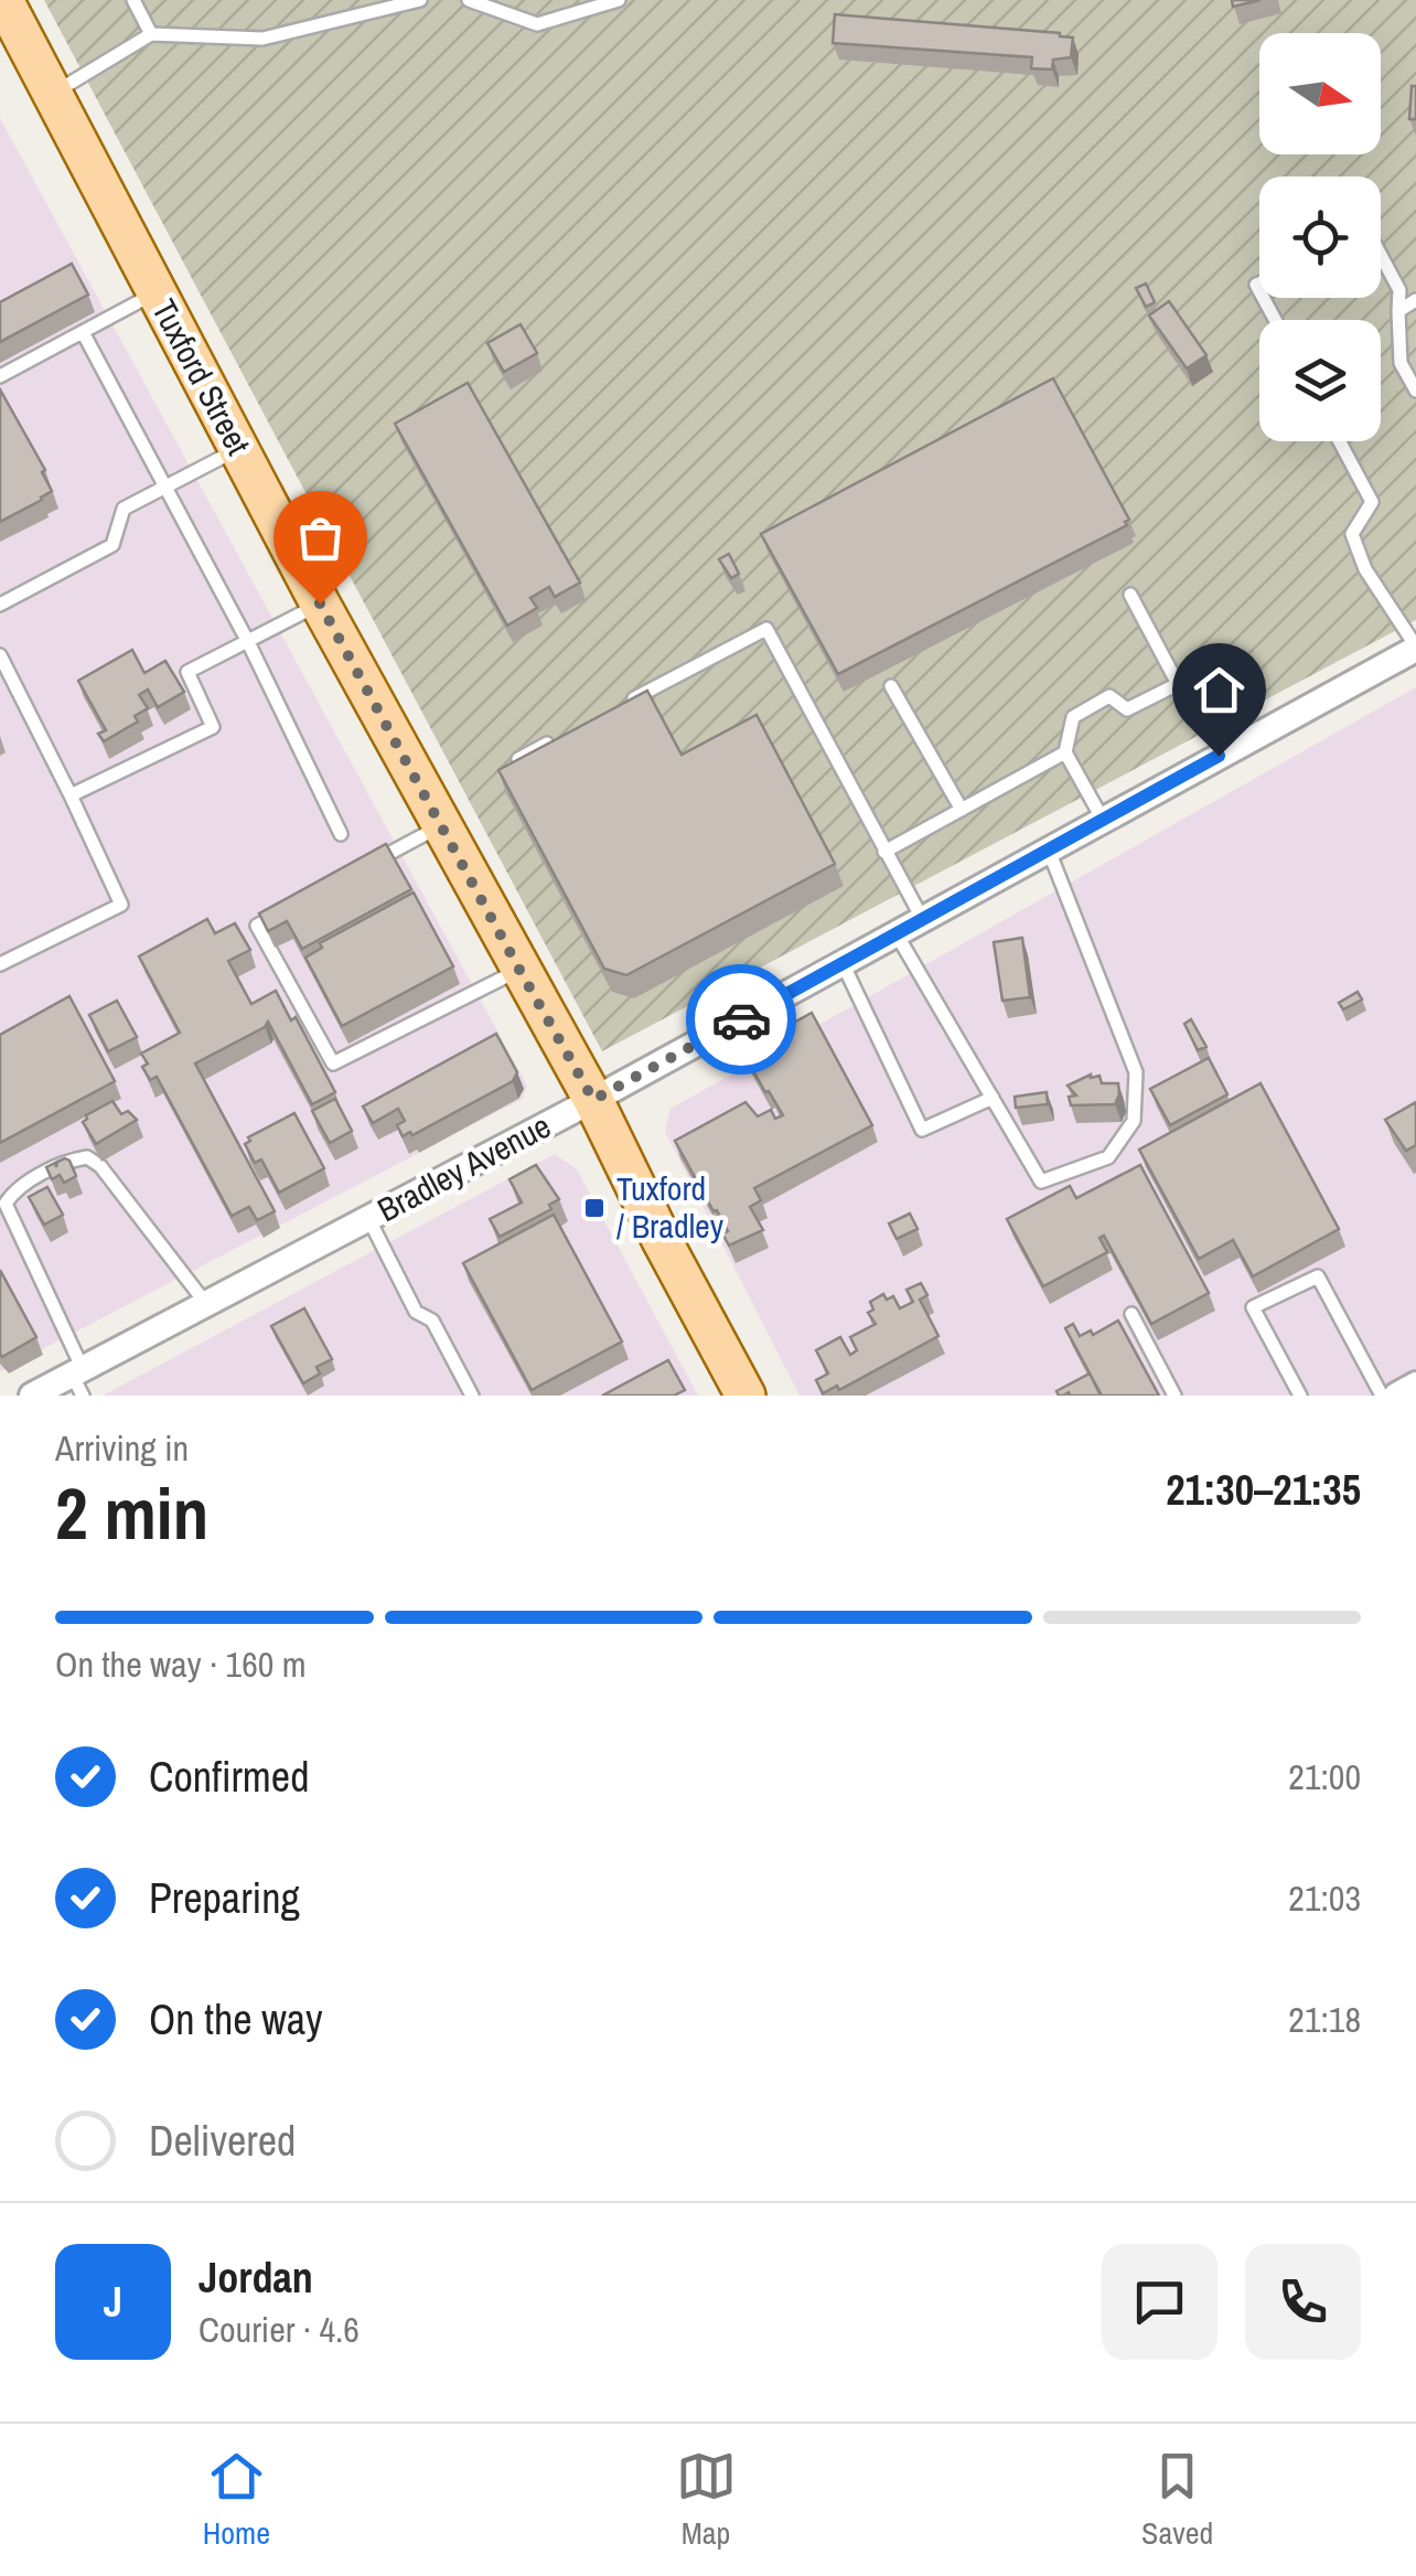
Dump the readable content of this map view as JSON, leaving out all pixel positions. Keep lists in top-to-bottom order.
{
  "streets": {
    "main road": ["Tuxford Street"],
    "street": ["Bradley Avenue"]
  },
  "crossings": [
    ["Tuxford Street", "Bradley Avenue"]
  ],
  "places": {
    "transit": ["Tuxford / Bradley"]
  },
  "north": "right",
  "page": {
    "heading": ["2 min", "Arriving in", "21:30–21:35"],
    "panel": ["Jordan", "Courier · 4.6"],
    "bar": "On the way · 160 m",
    "list": [
      ["Confirmed", "21:00"],
      ["Preparing", "21:03"],
      ["On the way", "21:18"],
      "Delivered"
    ],
    "round": "J",
    "tabs": ["Home", "Map", "Saved"]
  }
}
